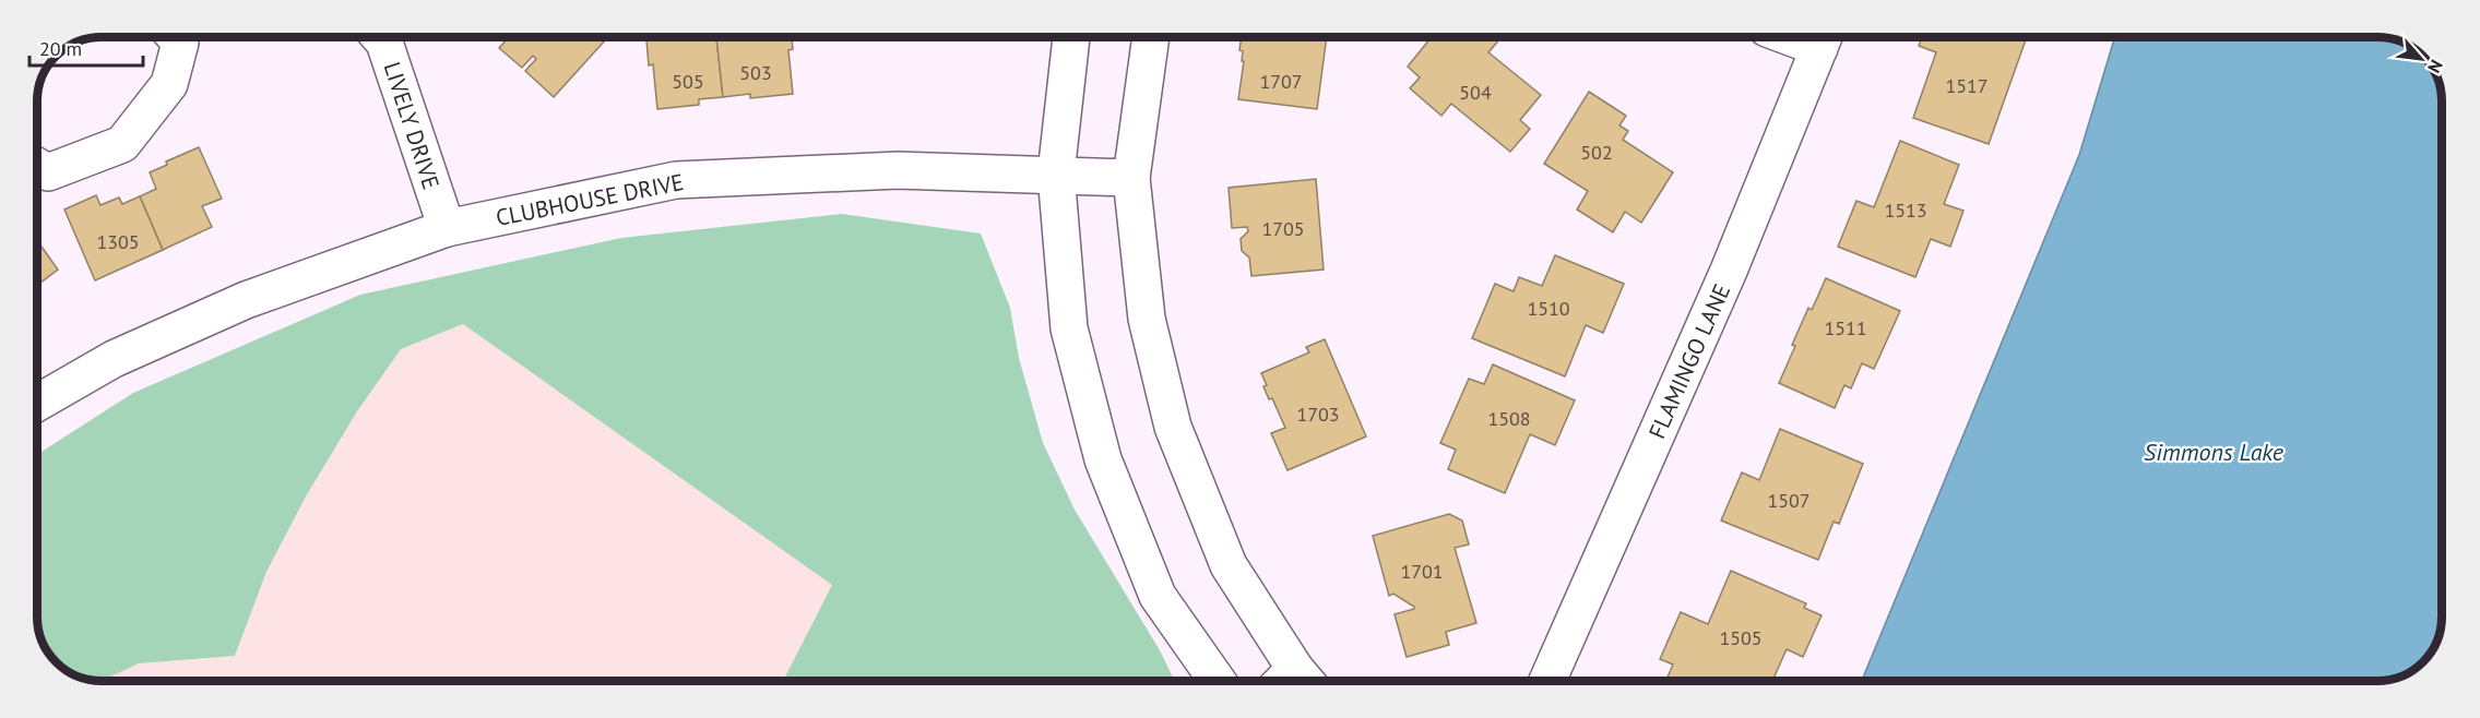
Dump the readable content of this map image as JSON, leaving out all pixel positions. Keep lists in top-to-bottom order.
{
  "streets": {
    "street": ["LIVELY DRIVE", "CLUBHOUSE DRIVE", "FLAMINGO LANE"]
  },
  "crossings": [
    ["LIVELY DRIVE", "CLUBHOUSE DRIVE"]
  ],
  "water": ["Simmons Lake"],
  "house_numbers": [
    "503",
    "505",
    "1707",
    "1517",
    "504",
    "502",
    "1513",
    "1705",
    "1305",
    "1510",
    "1511",
    "1703",
    "1508",
    "1507",
    "1701",
    "1505"
  ],
  "scale_bar": "20 m",
  "north": "bottom right"
}
